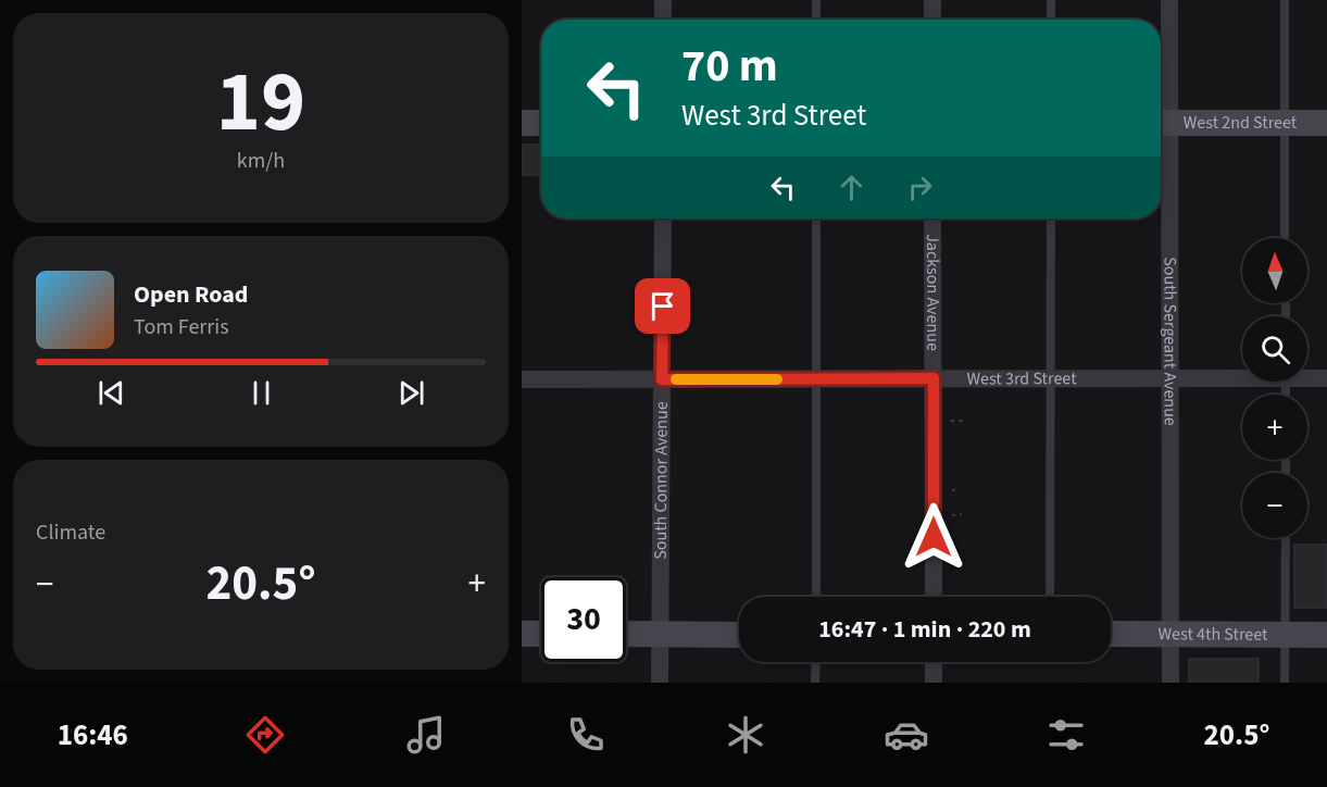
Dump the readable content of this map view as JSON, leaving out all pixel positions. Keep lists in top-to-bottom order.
{
  "streets": {
    "street": [
      "West 2nd Street",
      "Jackson Avenue",
      "South Sergeant Avenue",
      "West 3rd Street",
      "South Connor Avenue",
      "West 4th Street"
    ]
  },
  "crossings": [
    ["West 2nd Street", "South Sergeant Avenue"],
    ["Jackson Avenue", "West 3rd Street"],
    ["South Sergeant Avenue", "West 3rd Street"],
    ["South Sergeant Avenue", "West 4th Street"],
    ["West 3rd Street", "South Connor Avenue"]
  ],
  "north": "top",
  "page": {
    "tile": [
      ["19", "km/h"],
      "Climate"
    ],
    "turn": ["70 m", "West 3rd Street"],
    "map_buttons": ["+", "−"],
    "song": ["Open Road", "Tom Ferris"],
    "heat": ["−", "20.5°", "+"],
    "limit": "30",
    "trip": "16:47 · 1 min · 220 m",
    "tabs": ["16:46", "20.5°"]
  }
}
